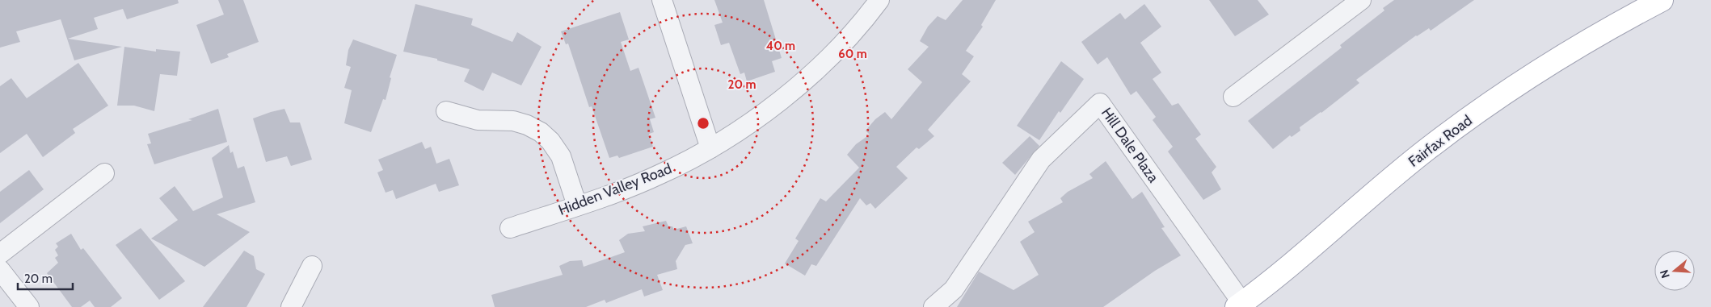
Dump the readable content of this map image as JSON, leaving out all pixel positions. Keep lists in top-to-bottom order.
{
  "streets": {
    "main road": ["Fairfax Road"],
    "street": ["Hill Dale Plaza", "Hidden Valley Road"]
  },
  "crossings": [
    ["Fairfax Road", "Hill Dale Plaza"]
  ],
  "scale_bar": "20 m",
  "north": "left",
  "rings": ["40 m", "60 m", "20 m"]
}
